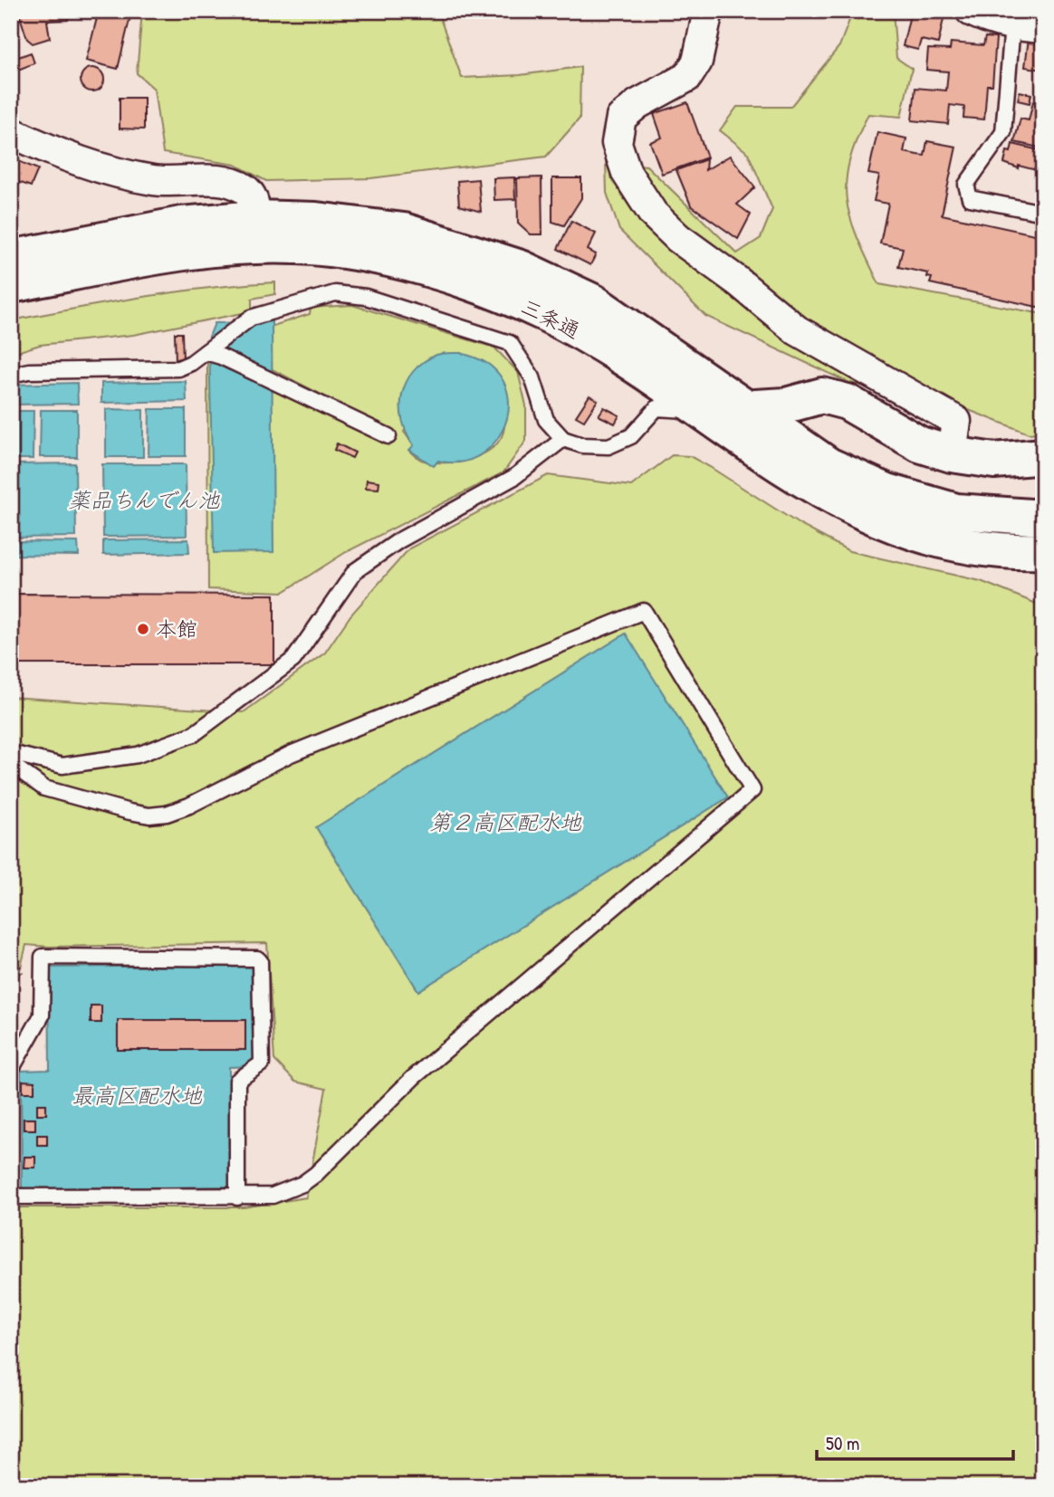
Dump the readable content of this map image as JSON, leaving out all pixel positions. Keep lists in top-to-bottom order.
{
  "streets": {
    "main road": ["三条通"]
  },
  "water": ["薬品ちんでん池", "第２高区配水地", "最高区配水地"],
  "places": ["本館"],
  "scale_bar": "50 m"
}
